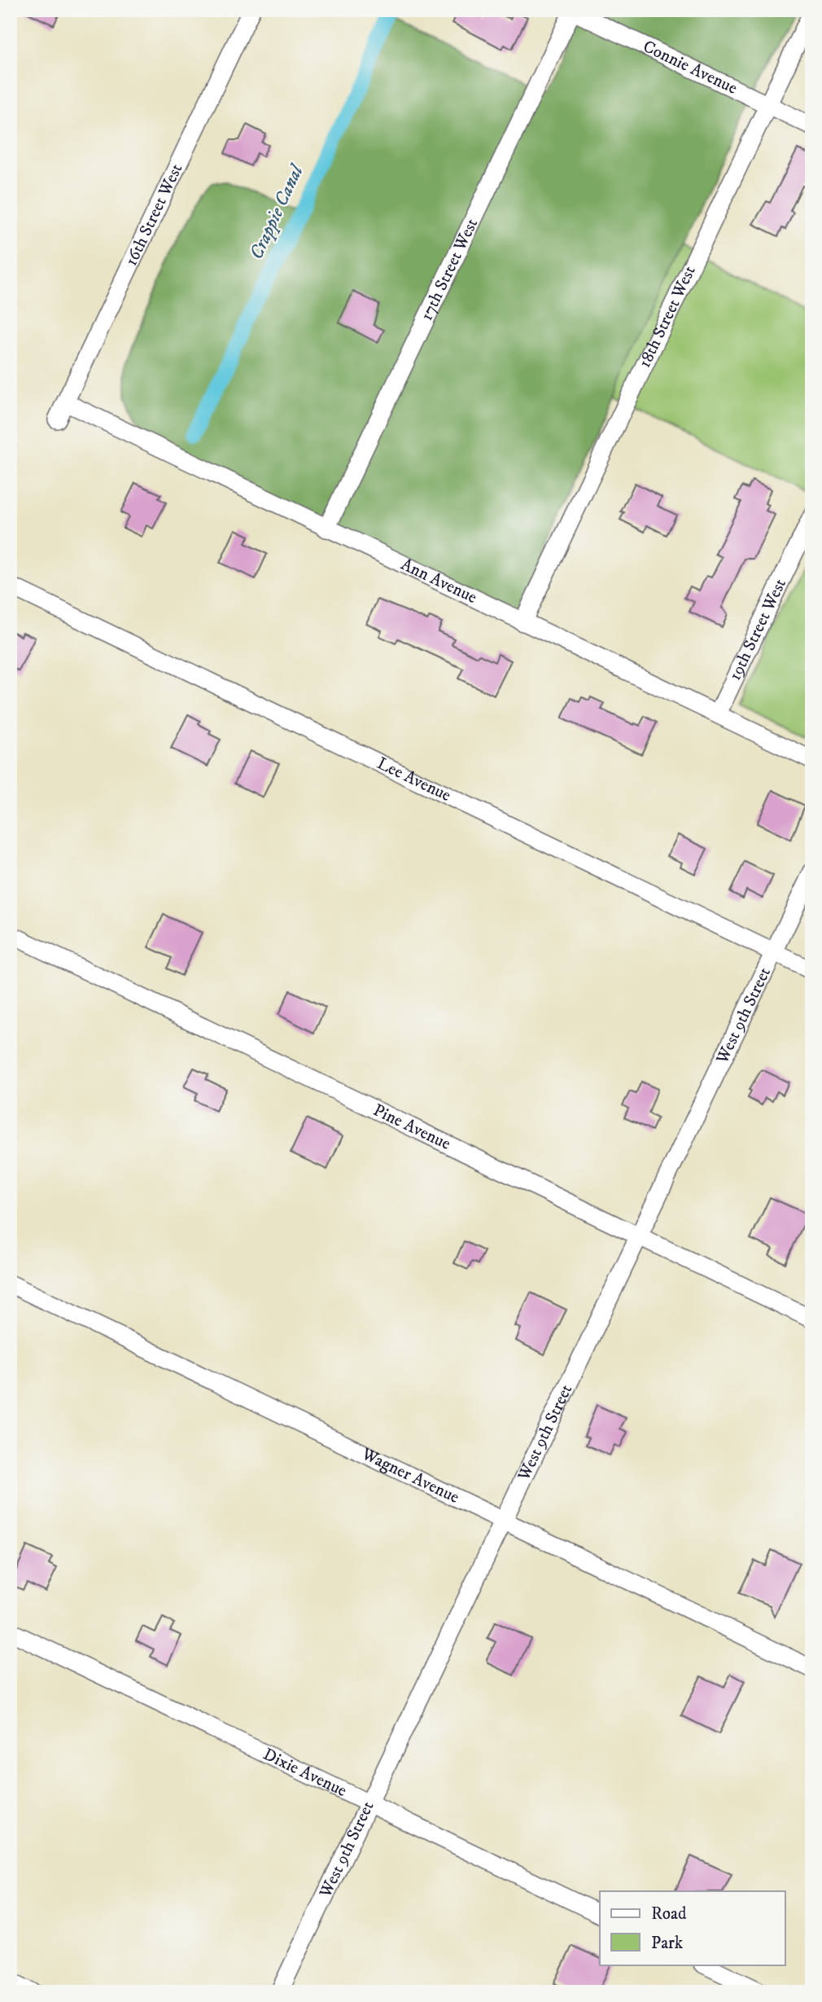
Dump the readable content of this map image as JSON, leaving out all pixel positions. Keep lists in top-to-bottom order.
{
  "streets": {
    "street": [
      "Connie Avenue",
      "16th Street West",
      "17th Street West",
      "18th Street West",
      "Ann Avenue",
      "19th Street West",
      "Lee Avenue",
      "West 9th Street",
      "Pine Avenue",
      "Wagner Avenue",
      "Dixie Avenue"
    ]
  },
  "crossings": [
    ["Connie Avenue", "17th Street West"],
    ["Connie Avenue", "18th Street West"],
    ["16th Street West", "Ann Avenue"],
    ["17th Street West", "Ann Avenue"],
    ["18th Street West", "Ann Avenue"],
    ["Ann Avenue", "19th Street West"],
    ["Lee Avenue", "West 9th Street"],
    ["West 9th Street", "Pine Avenue"],
    ["West 9th Street", "Wagner Avenue"],
    ["West 9th Street", "Dixie Avenue"]
  ],
  "water": ["Crappie Canal"],
  "legend": ["Road", "Park"]
}
